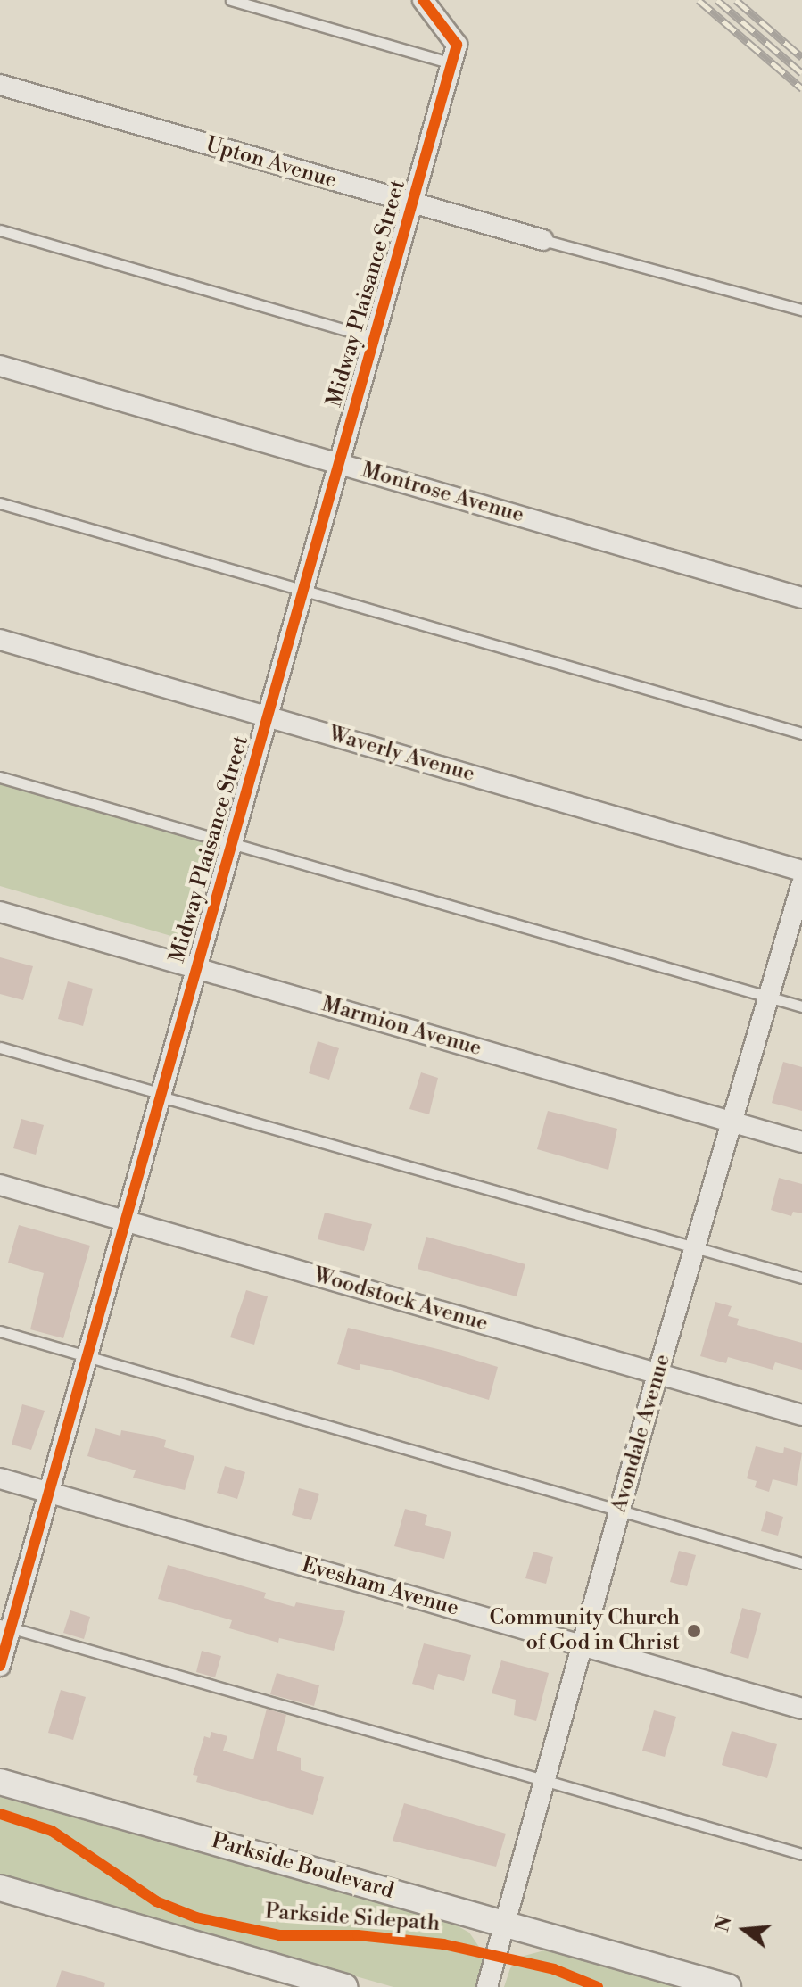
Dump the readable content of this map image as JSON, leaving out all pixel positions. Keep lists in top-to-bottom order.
{
  "streets": {
    "street": [
      "Upton Avenue",
      "Midway Plaisance Street",
      "Montrose Avenue",
      "Waverly Avenue",
      "Marmion Avenue",
      "Woodstock Avenue",
      "Avondale Avenue",
      "Evesham Avenue",
      "Parkside Boulevard"
    ],
    "cycle path": ["Parkside Sidepath"]
  },
  "crossings": [
    ["Upton Avenue", "Midway Plaisance Street"],
    ["Midway Plaisance Street", "Montrose Avenue"],
    ["Midway Plaisance Street", "Waverly Avenue"],
    ["Midway Plaisance Street", "Marmion Avenue"],
    ["Midway Plaisance Street", "Woodstock Avenue"],
    ["Midway Plaisance Street", "Evesham Avenue"],
    ["Marmion Avenue", "Avondale Avenue"],
    ["Woodstock Avenue", "Avondale Avenue"],
    ["Avondale Avenue", "Evesham Avenue"],
    ["Avondale Avenue", "Parkside Boulevard"]
  ],
  "places": ["Community Church of God in Christ"],
  "north": "left"
}
